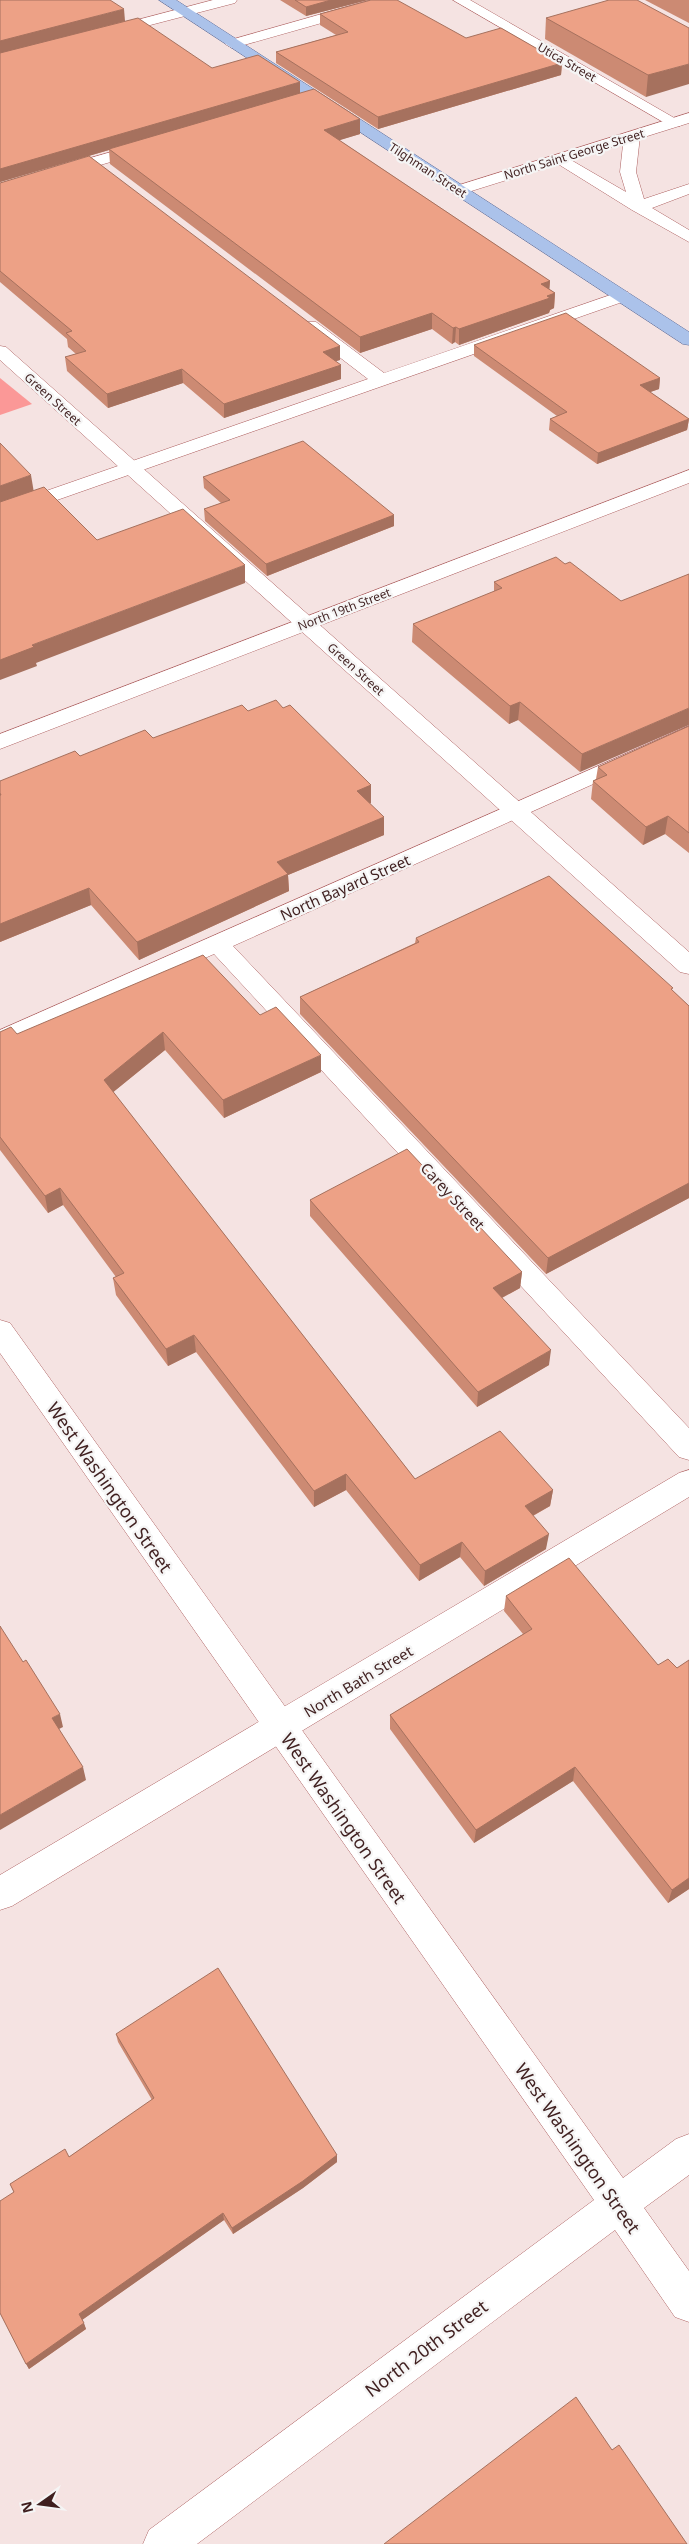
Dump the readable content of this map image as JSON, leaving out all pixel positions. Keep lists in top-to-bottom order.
{
  "streets": {
    "main road": ["Tilghman Street"],
    "street": [
      "Utica Street",
      "North Saint George Street",
      "Green Street",
      "North 19th Street",
      "North Bayard Street",
      "Carey Street",
      "West Washington Street",
      "North Bath Street",
      "North 20th Street"
    ]
  },
  "crossings": [
    ["Utica Street", "North Saint George Street"],
    ["North Saint George Street", "Tilghman Street"],
    ["Green Street", "North 19th Street"],
    ["Green Street", "North Bayard Street"],
    ["North Bayard Street", "Carey Street"],
    ["West Washington Street", "North Bath Street"],
    ["West Washington Street", "North 20th Street"]
  ],
  "north": "left"
}
